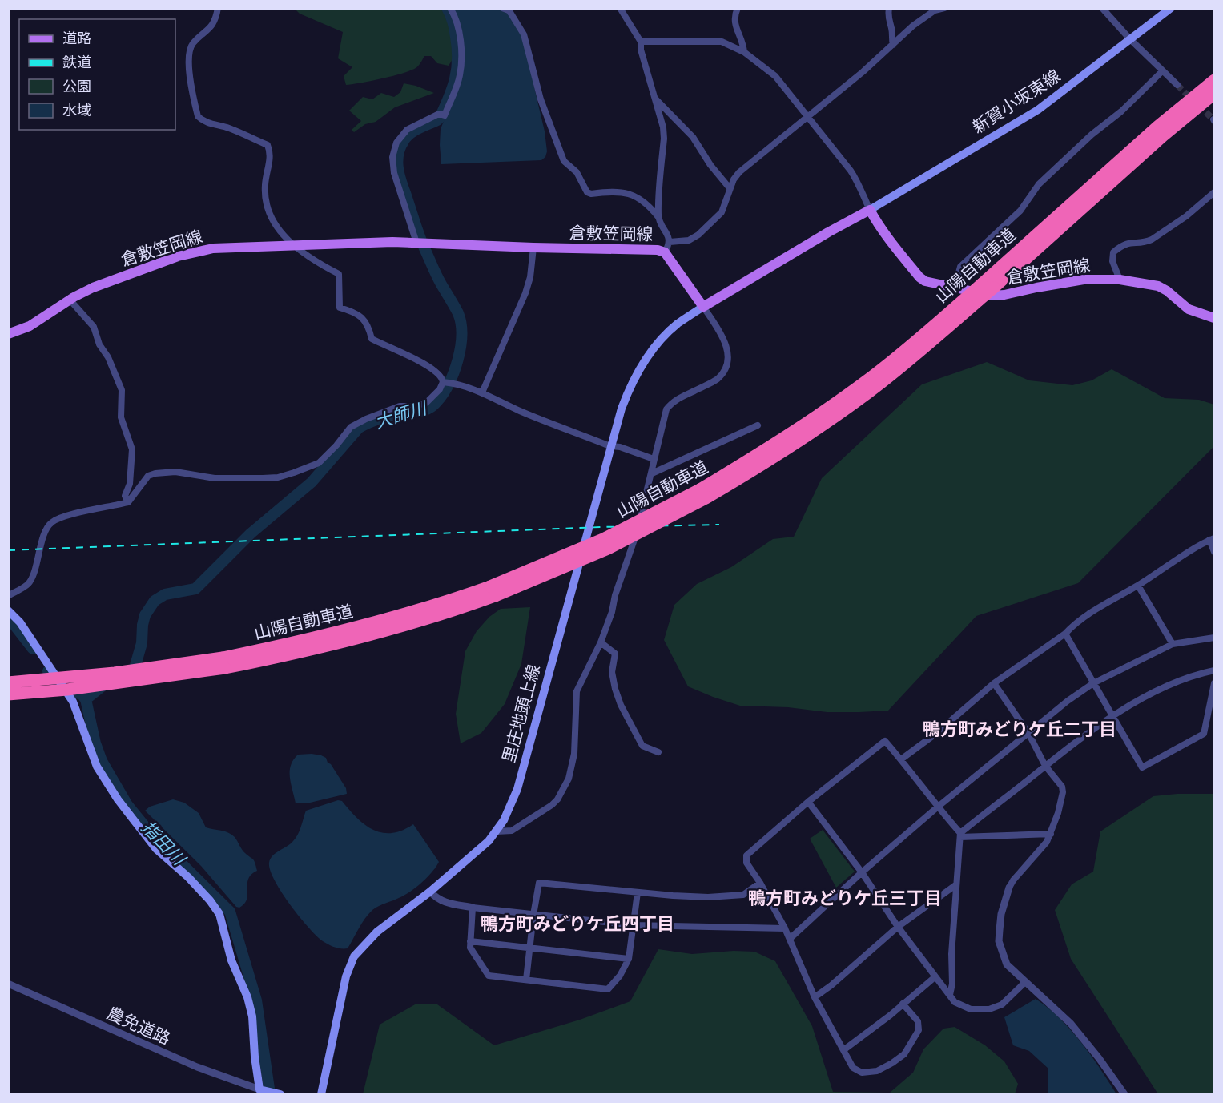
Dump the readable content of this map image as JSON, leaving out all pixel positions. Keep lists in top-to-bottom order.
{
  "streets": {
    "highway": ["山陽自動車道"],
    "main road": ["新賀小坂東線", "倉敷笠岡線", "里庄地頭上線"],
    "street": ["農免道路"]
  },
  "crossings": [
    ["新賀小坂東線", "倉敷笠岡線"],
    ["倉敷笠岡線", "里庄地頭上線"]
  ],
  "districts": ["鴨方町みどりケ丘二丁目", "鴨方町みどりケ丘三丁目", "鴨方町みどりケ丘四丁目"],
  "water": ["大師川", "指田川"],
  "legend": [
    "道路",
    "鉄道",
    "公園",
    "水域"
  ]
}
